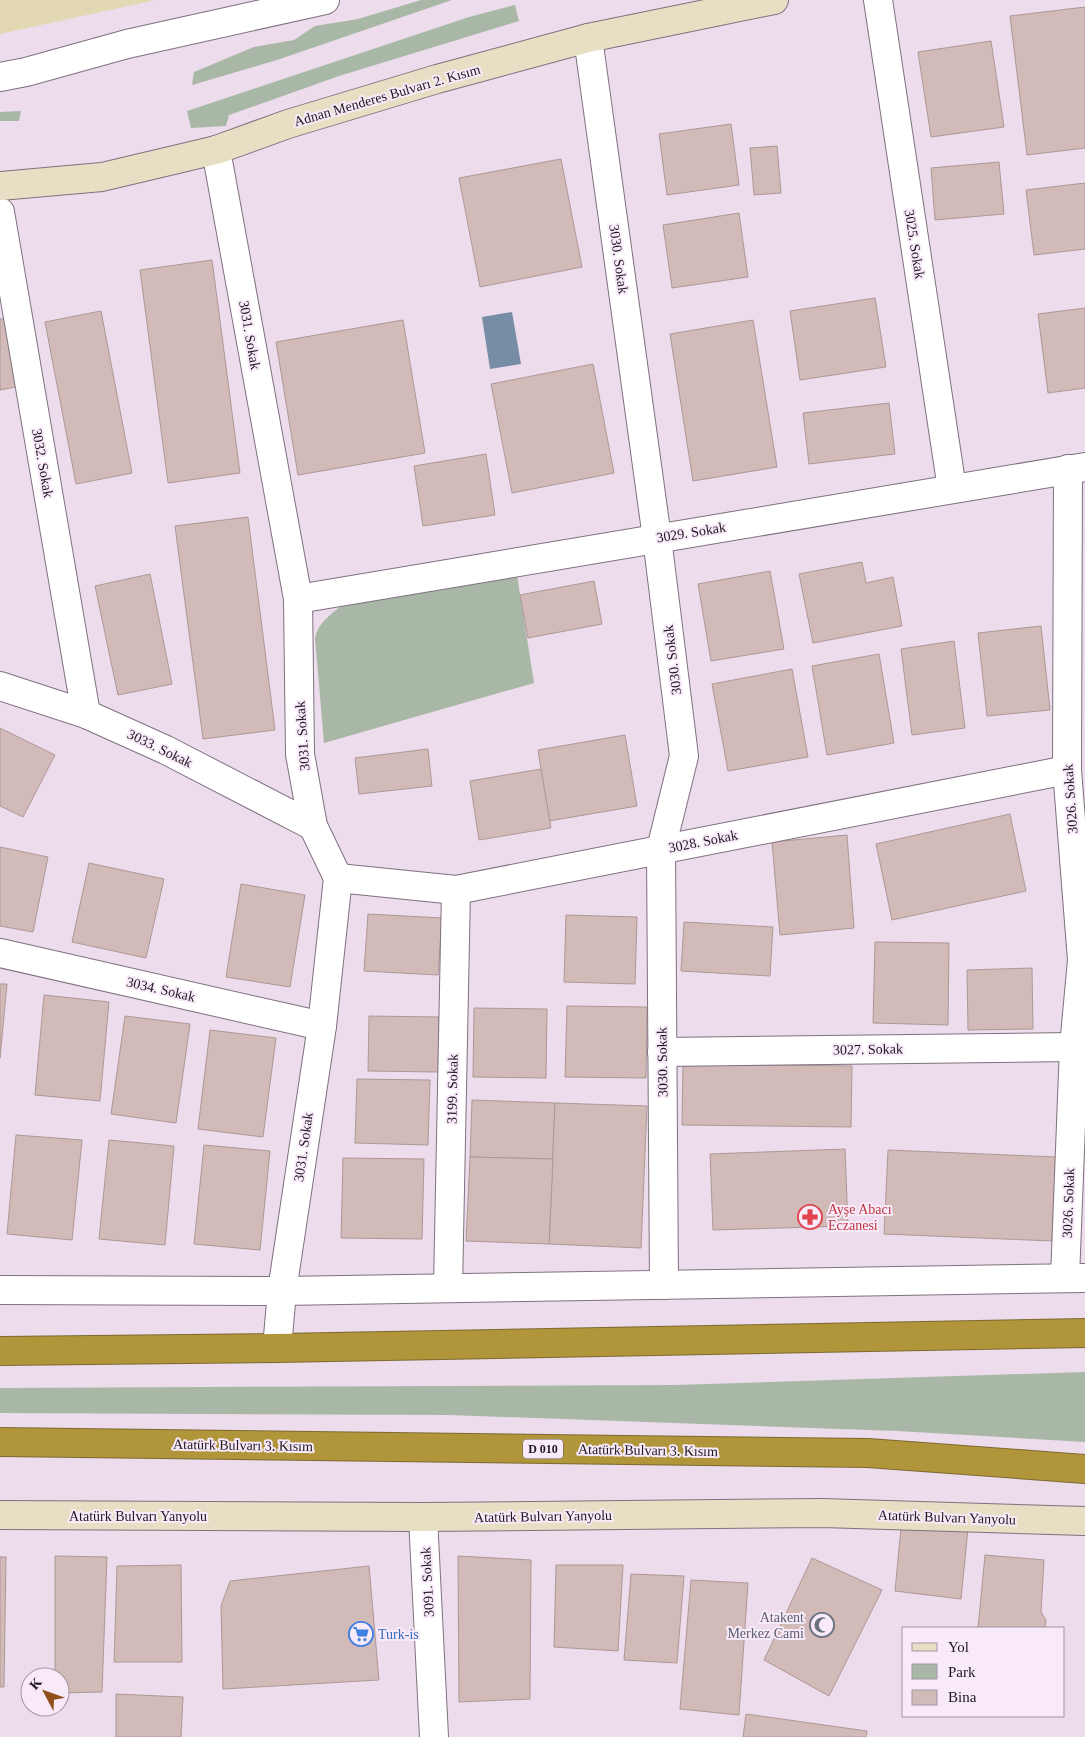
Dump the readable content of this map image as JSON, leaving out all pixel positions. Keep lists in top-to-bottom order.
{
  "streets": {
    "highway": ["Atatürk Bulvarı 3. Kısım", "D 010"],
    "main road": ["Adnan Menderes Bulvarı 2. Kısım", "Atatürk Bulvarı Yanyolu"],
    "street": [
      "3025. Sokak",
      "3030. Sokak",
      "3031. Sokak",
      "3032. Sokak",
      "3029. Sokak",
      "3033. Sokak",
      "3026. Sokak",
      "3028. Sokak",
      "3034. Sokak",
      "3027. Sokak",
      "3199. Sokak",
      "3091. Sokak"
    ]
  },
  "crossings": [
    ["Adnan Menderes Bulvarı 2. Kısım", "3030. Sokak"],
    ["Adnan Menderes Bulvarı 2. Kısım", "3031. Sokak"],
    ["3025. Sokak", "3029. Sokak"],
    ["3030. Sokak", "3029. Sokak"],
    ["3030. Sokak", "3028. Sokak"],
    ["3030. Sokak", "3027. Sokak"],
    ["3031. Sokak", "3029. Sokak"],
    ["3031. Sokak", "3033. Sokak"],
    ["3031. Sokak", "3028. Sokak"],
    ["3031. Sokak", "3034. Sokak"],
    ["3032. Sokak", "3033. Sokak"],
    ["3029. Sokak", "3026. Sokak"],
    ["3026. Sokak", "3028. Sokak"],
    ["3026. Sokak", "3027. Sokak"],
    ["3028. Sokak", "3199. Sokak"],
    ["Atatürk Bulvarı Yanyolu", "3091. Sokak"]
  ],
  "places": {
    "pharmacy": ["Ayşe Abacı Eczanesi"],
    "mosque": ["Atakent Merkez Cami"],
    "supermarket": ["Turk-is"]
  },
  "legend": ["Yol", "Park", "Bina"],
  "north": "top left"
}
